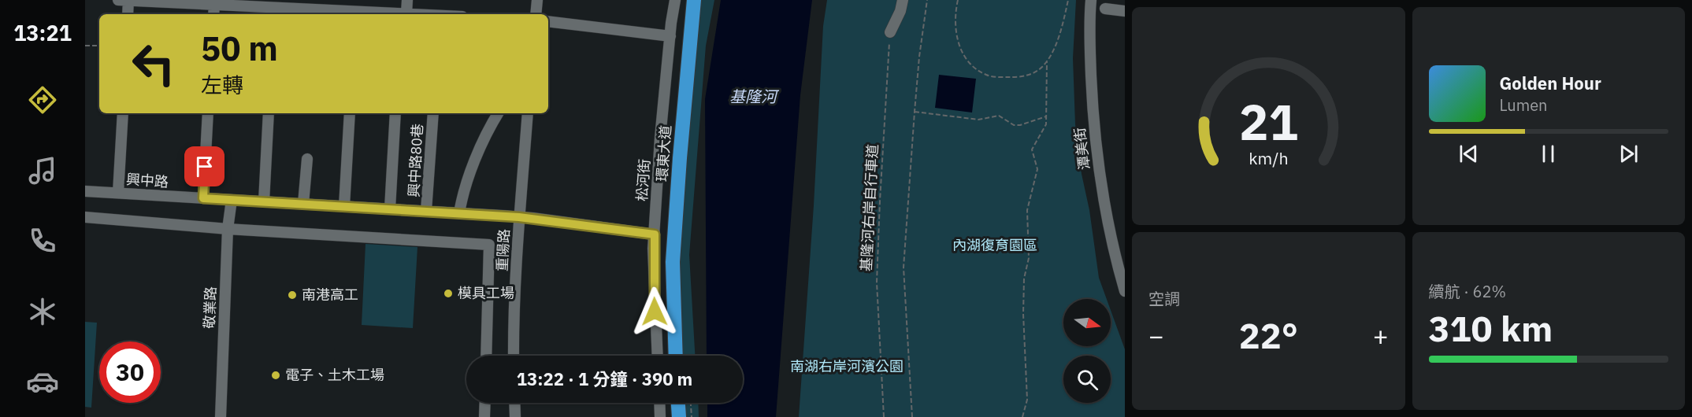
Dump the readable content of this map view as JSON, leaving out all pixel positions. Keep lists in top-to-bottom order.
{
  "streets": {
    "highway": ["環東大道"],
    "street": [
      "潭美街",
      "興中路80巷",
      "松河街",
      "興中路",
      "重陽路",
      "敬業路"
    ],
    "path": ["基隆河右岸自行車道"]
  },
  "crossings": [
    ["興中路80巷", "興中路"],
    ["松河街", "興中路"],
    ["興中路", "重陽路"],
    ["興中路", "敬業路"]
  ],
  "water": ["基隆河"],
  "parks": ["內湖復育園區", "南湖右岸河濱公園"],
  "places": ["模具工場", "南港高工", "電子、土木工場"],
  "north": "right",
  "page": {
    "tabs": "13:21",
    "turn": ["50 m", "左轉"],
    "song": ["Golden Hour", "Lumen"],
    "tile": [
      "空調",
      ["續航 · 62%", "310 km"]
    ],
    "heat": ["−", "22°", "+"],
    "limit": "30",
    "trip": "13:22 · 1 分鐘 · 390 m",
    "gauge": ["21", "km/h"]
  }
}
